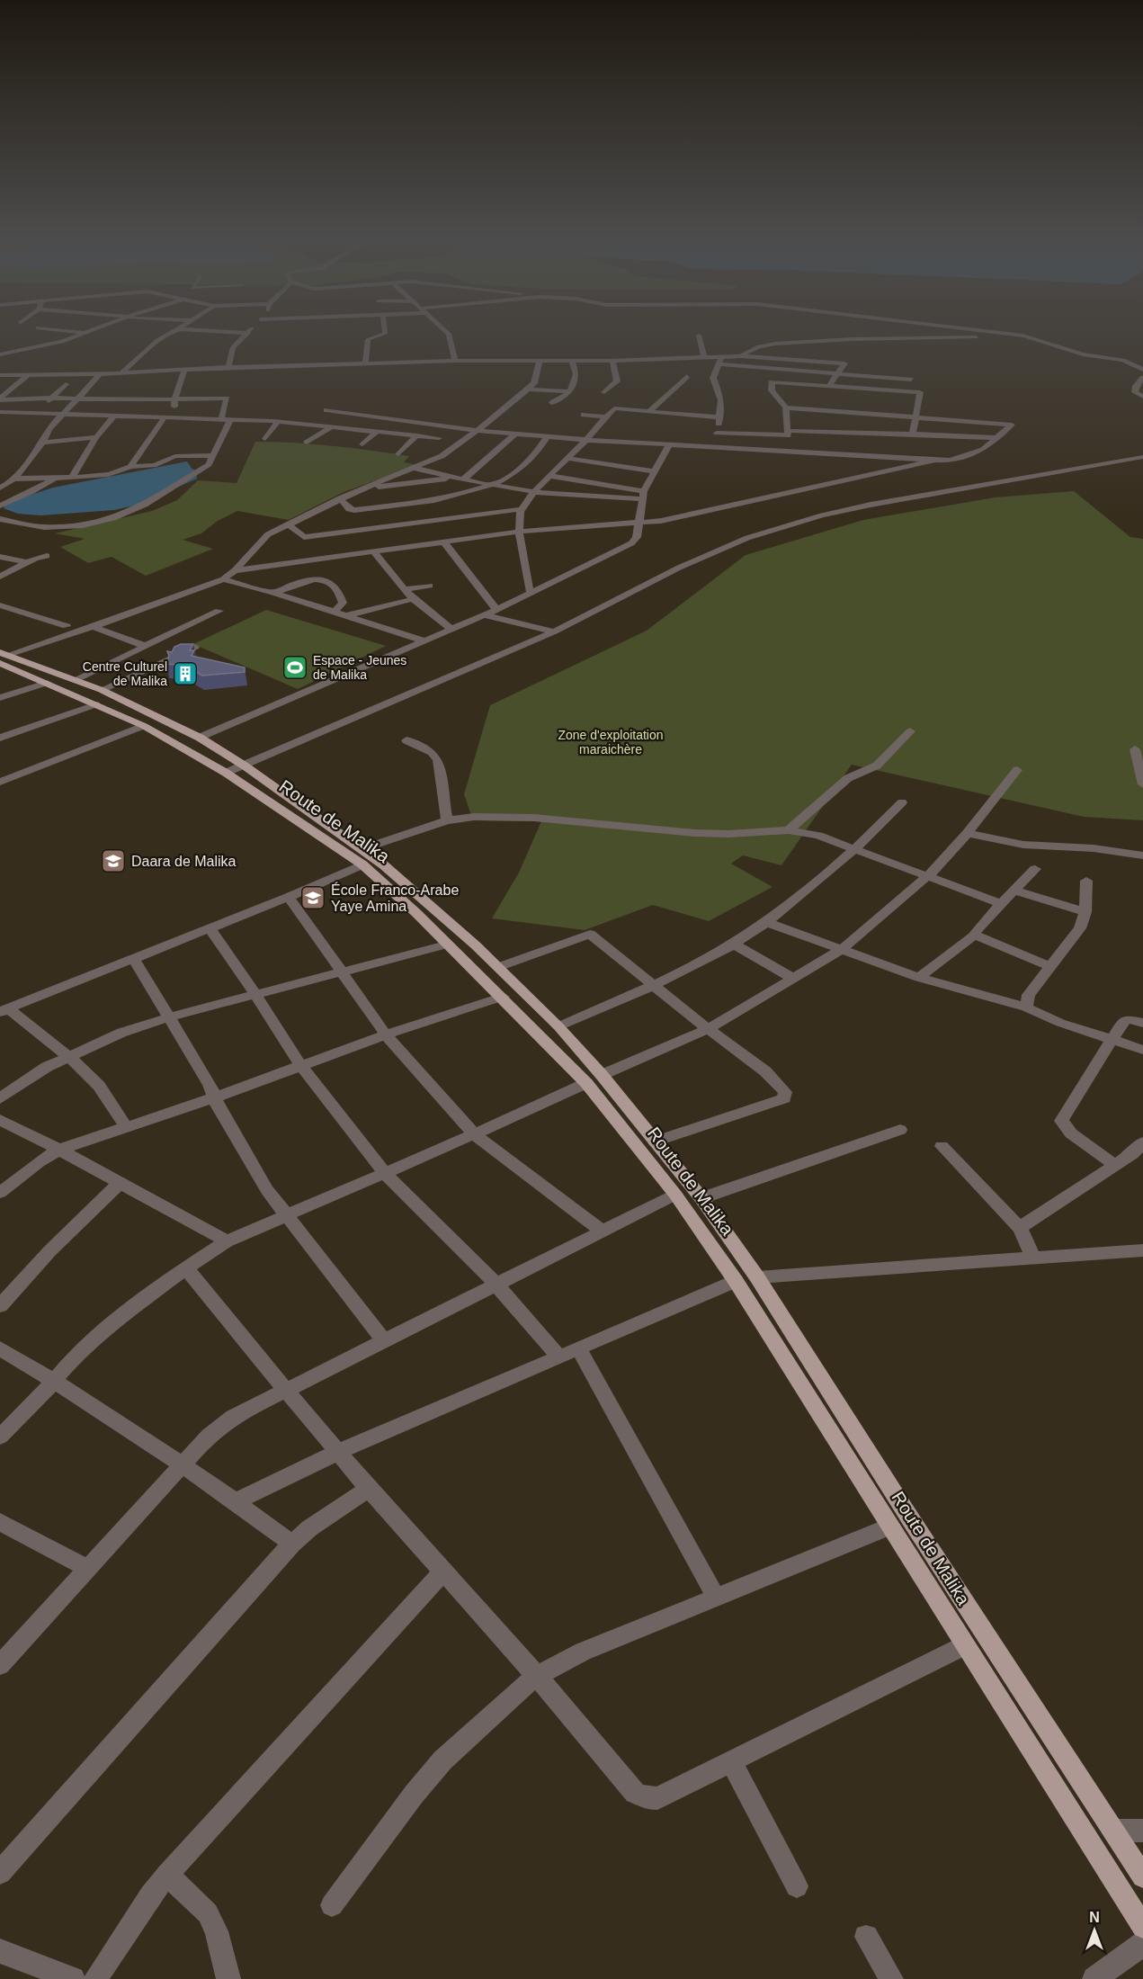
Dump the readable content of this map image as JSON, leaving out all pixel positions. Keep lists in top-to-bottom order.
{
  "streets": {
    "main road": ["Route de Malika"]
  },
  "parks": ["Zone d'exploitation maraichère"],
  "places": {
    "sports": ["Espace - Jeunes de Malika"],
    "building": ["Centre Culturel de Malika"],
    "school or university": ["Daara de Malika", "École Franco-Arabe Yaye Amina"]
  },
  "north": "top"
}
